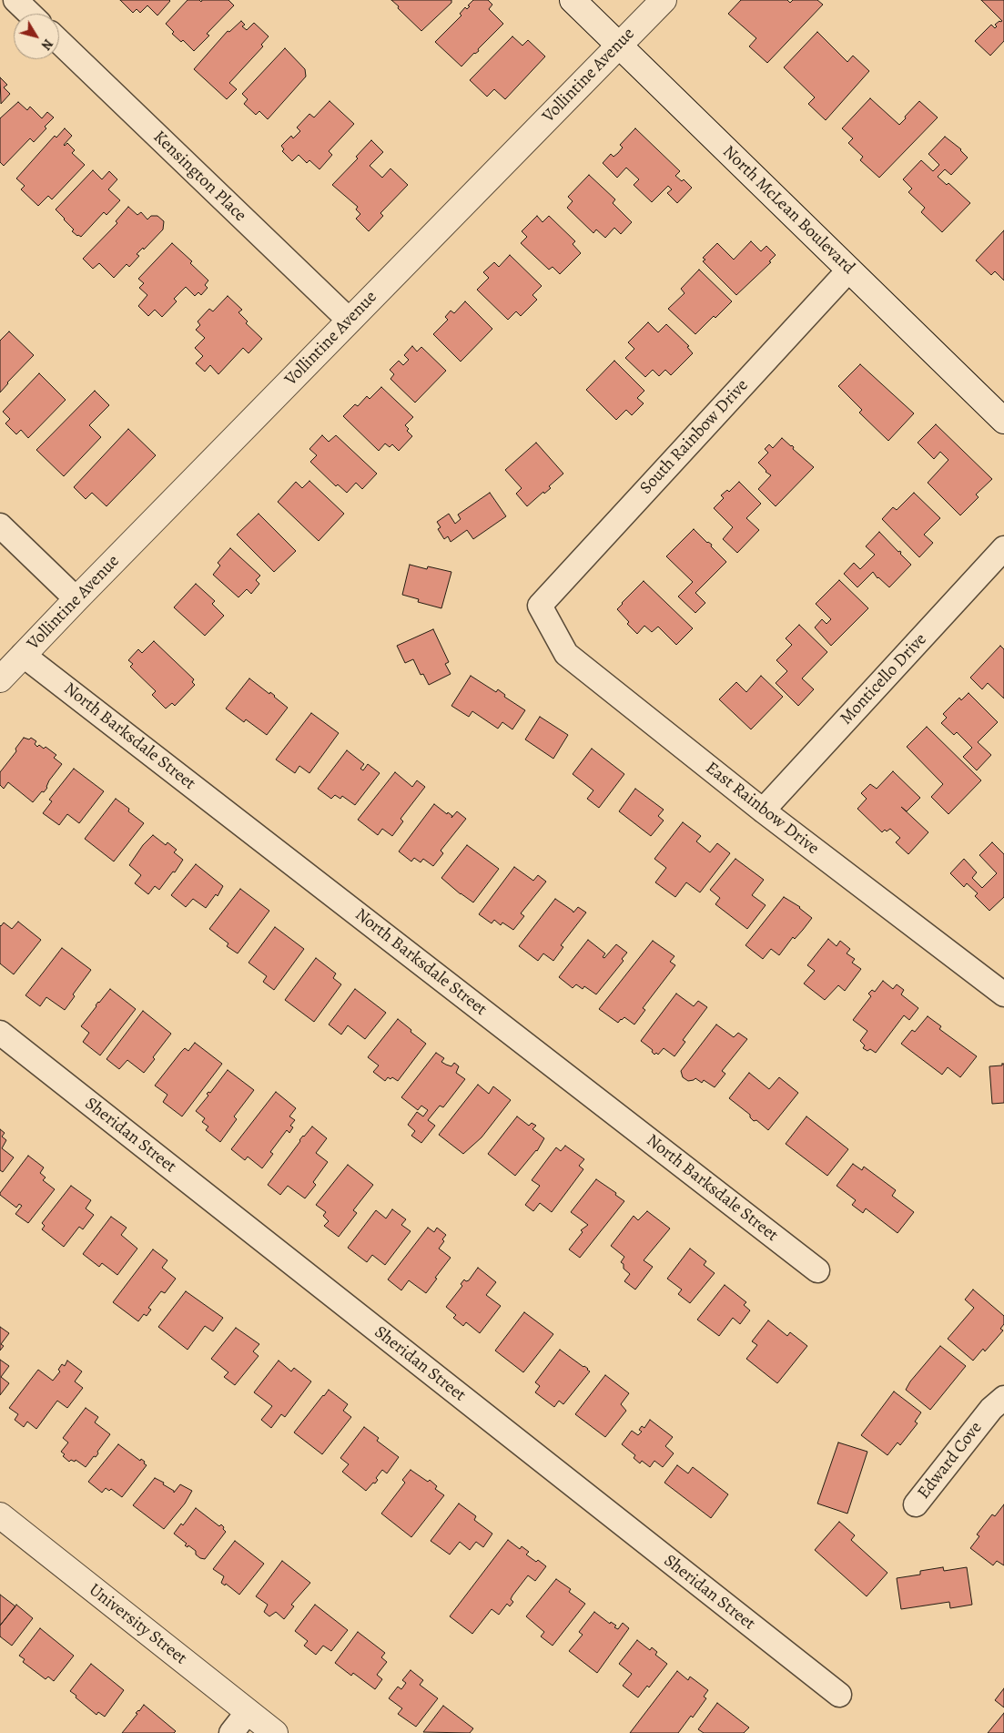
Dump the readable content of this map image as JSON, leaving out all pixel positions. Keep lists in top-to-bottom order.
{
  "streets": {
    "street": [
      "Vollintine Avenue",
      "Kensington Place",
      "North McLean Boulevard",
      "South Rainbow Drive",
      "Monticello Drive",
      "North Barksdale Street",
      "East Rainbow Drive",
      "Sheridan Street",
      "Edward Cove",
      "University Street"
    ]
  },
  "crossings": [
    ["Vollintine Avenue", "Kensington Place"],
    ["Vollintine Avenue", "North McLean Boulevard"],
    ["Vollintine Avenue", "North Barksdale Street"],
    ["North McLean Boulevard", "South Rainbow Drive"],
    ["South Rainbow Drive", "East Rainbow Drive"],
    ["Monticello Drive", "East Rainbow Drive"]
  ],
  "north": "bottom right"
}
